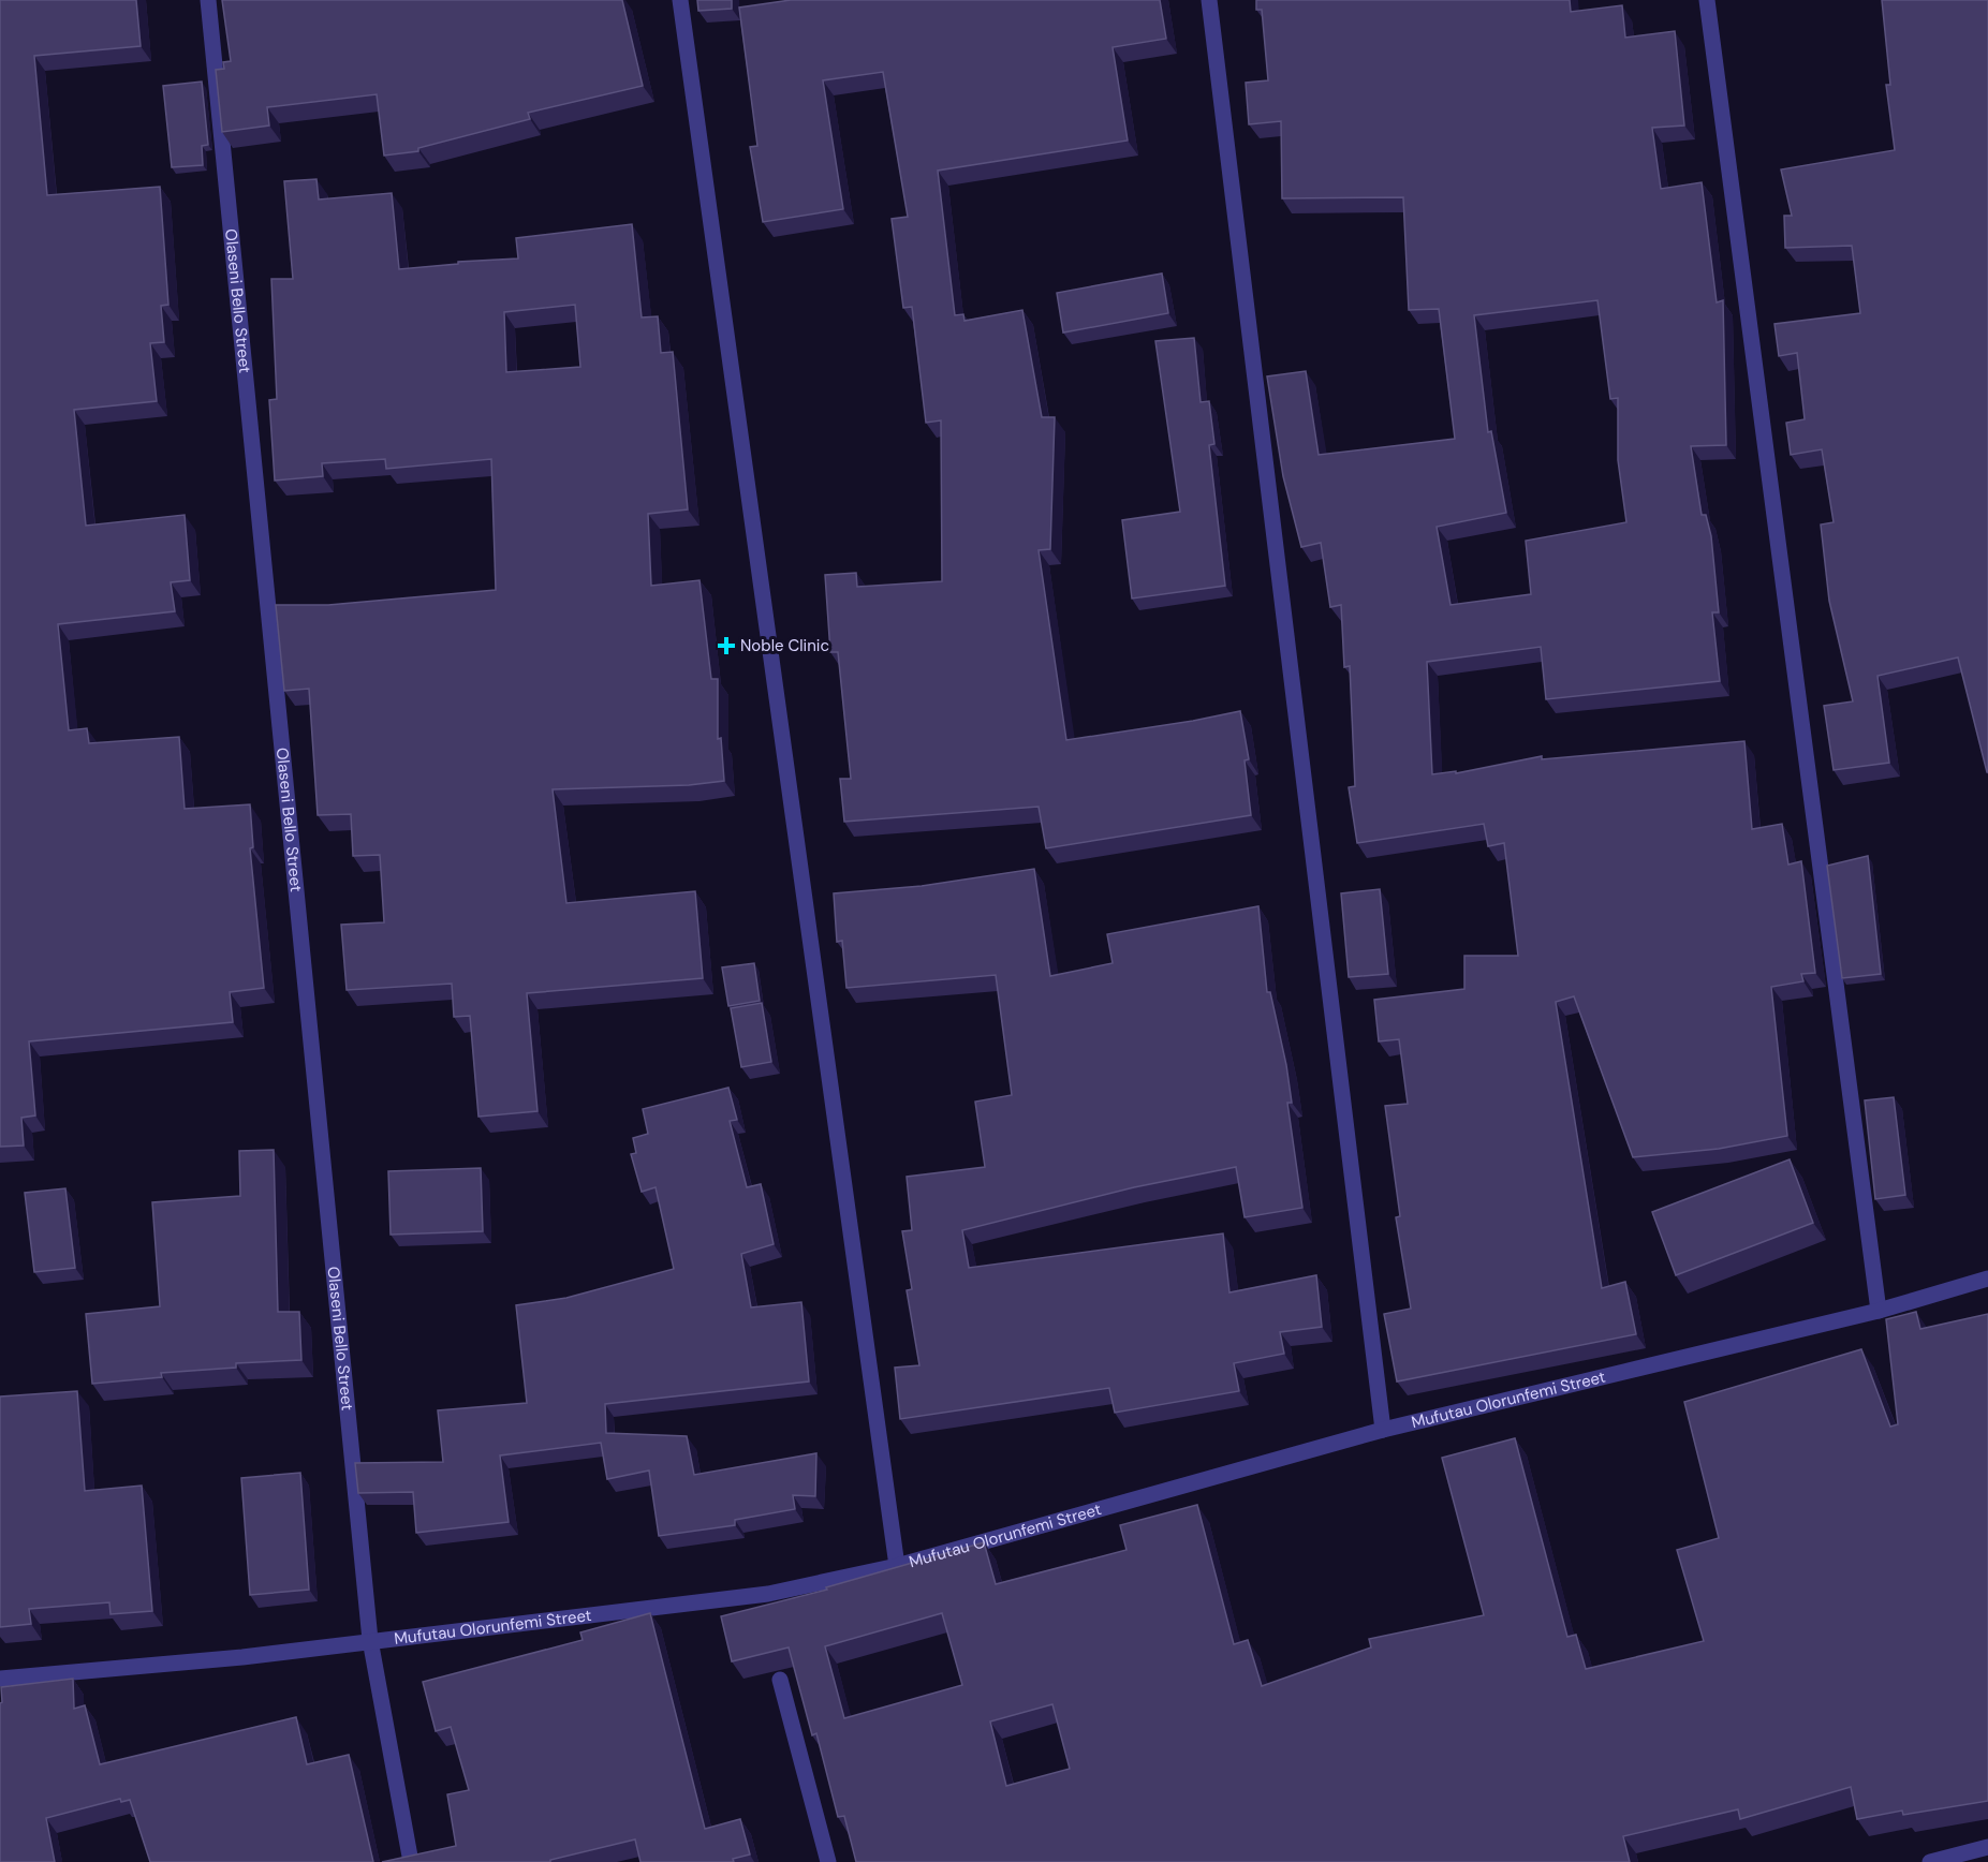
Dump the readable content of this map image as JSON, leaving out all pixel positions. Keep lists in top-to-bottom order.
{
  "streets": {
    "street": ["Olaseni Bello Street", "Mufutau Olorunfemi Street"]
  },
  "crossings": [
    ["Olaseni Bello Street", "Mufutau Olorunfemi Street"]
  ],
  "places": {
    "health": ["Noble Clinic"]
  }
}
